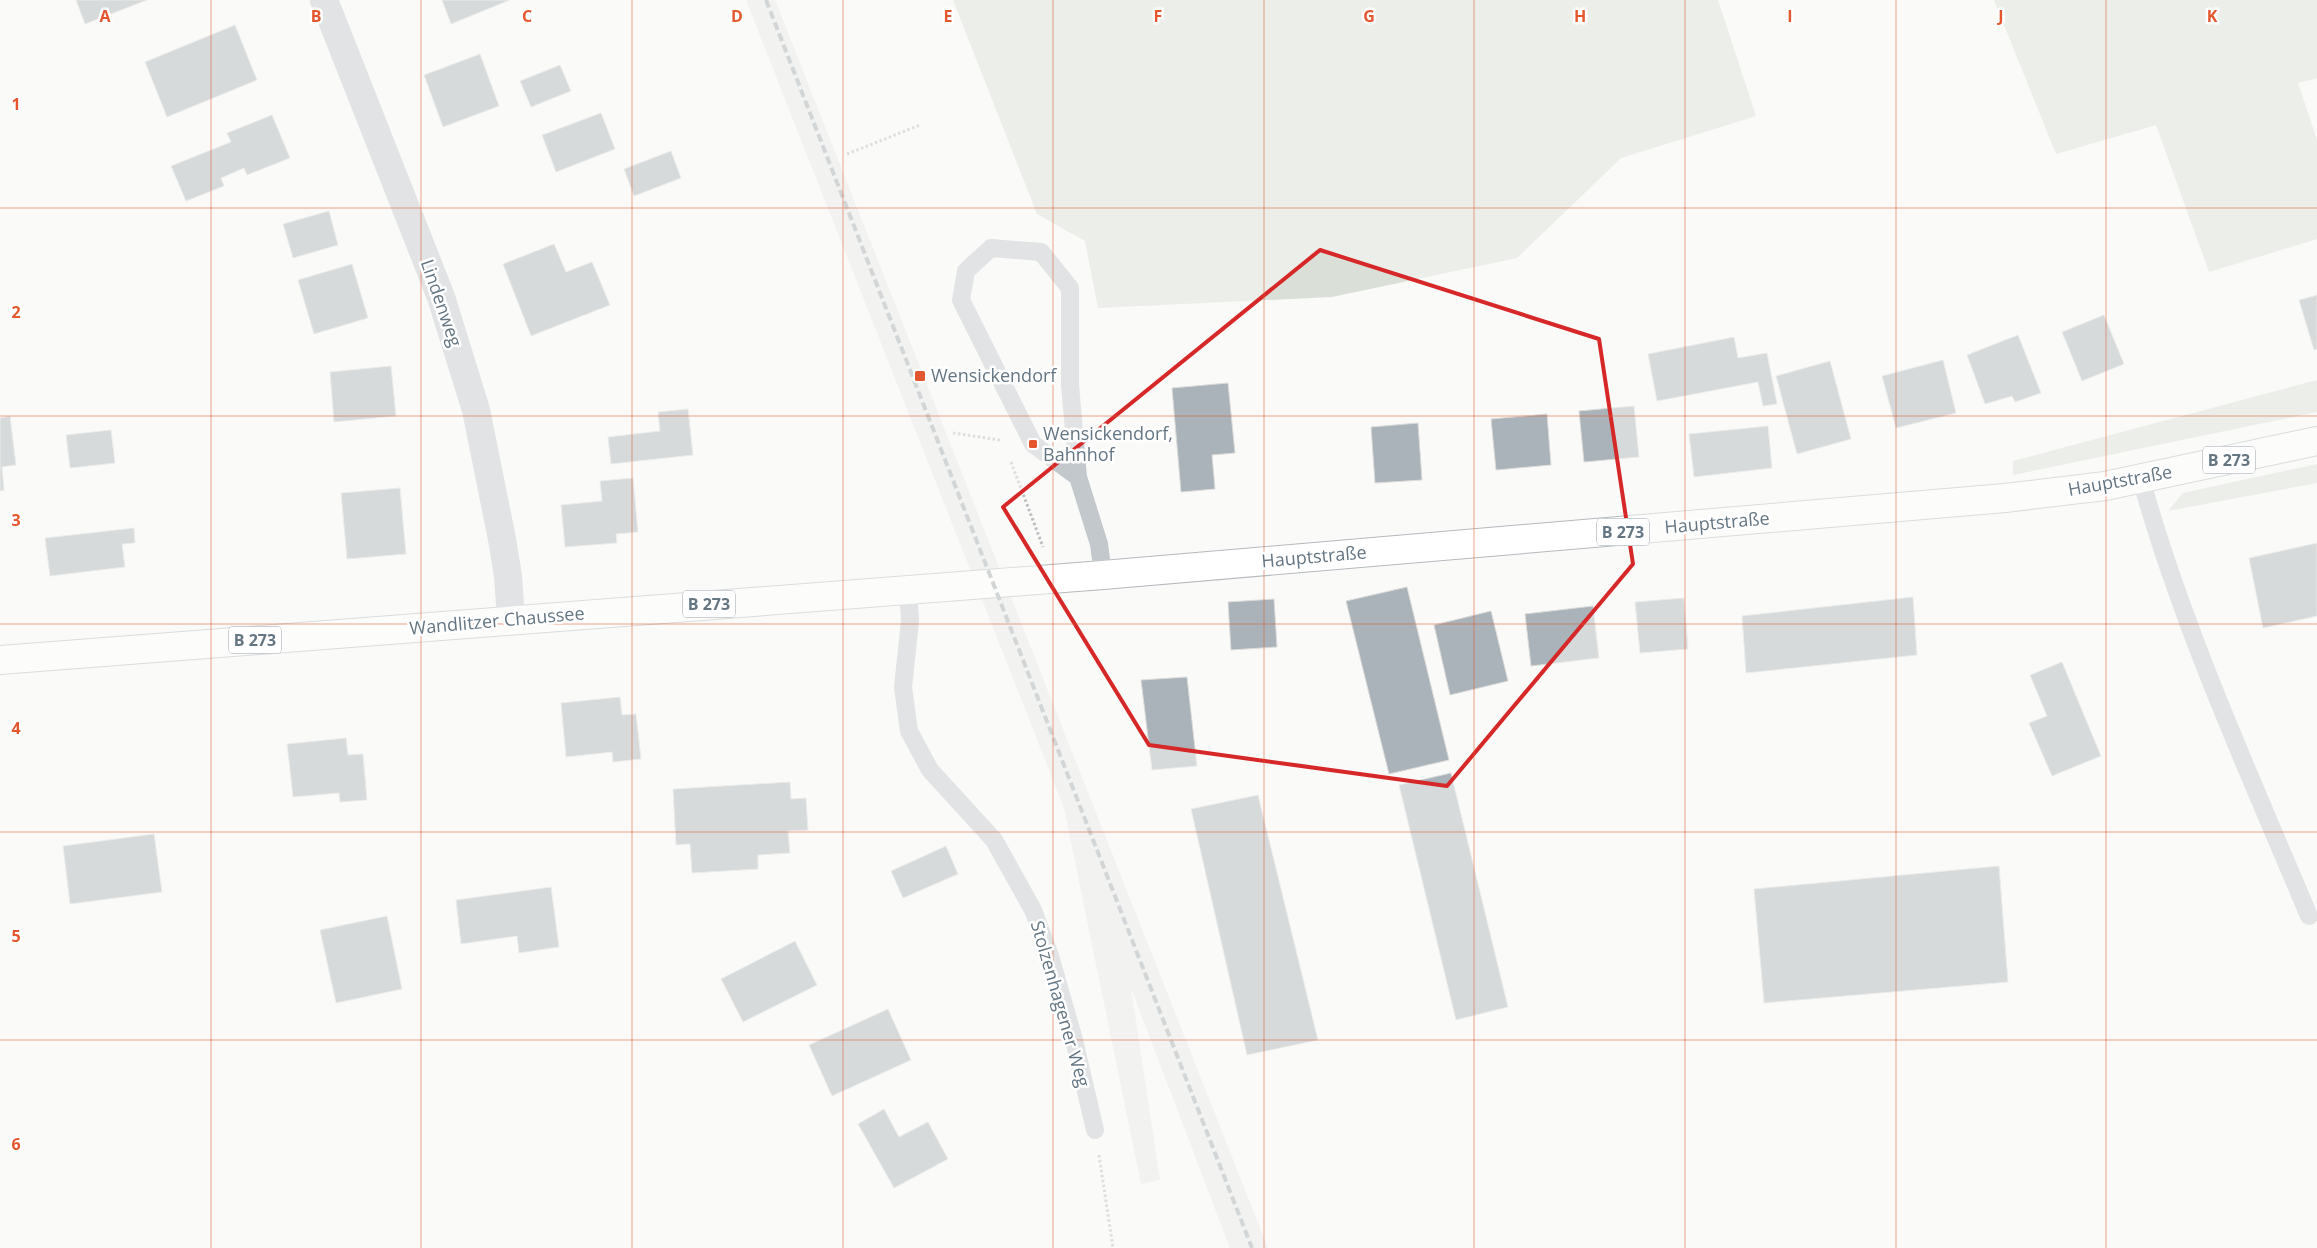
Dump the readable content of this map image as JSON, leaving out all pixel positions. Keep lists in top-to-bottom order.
{
  "streets": {
    "main road": ["B 273", "Hauptstraße", "Wandlitzer Chaussee"],
    "street": ["Lindenweg"],
    "lane": ["Stolzenhagener Weg"]
  },
  "crossings": [
    ["Lindenweg", "Wandlitzer Chaussee"],
    ["Hauptstraße", "Wandlitzer Chaussee"],
    ["Wandlitzer Chaussee", "Stolzenhagener Weg"]
  ],
  "places": {
    "transit": ["Wensickendorf", "Wensickendorf, Bahnhof"]
  },
  "grid": {
    "columns": [
      "A",
      "B",
      "C",
      "D",
      "E",
      "F",
      "G",
      "H",
      "I",
      "J",
      "K"
    ],
    "rows": [
      "1",
      "2",
      "3",
      "4",
      "5",
      "6"
    ]
  }
}
